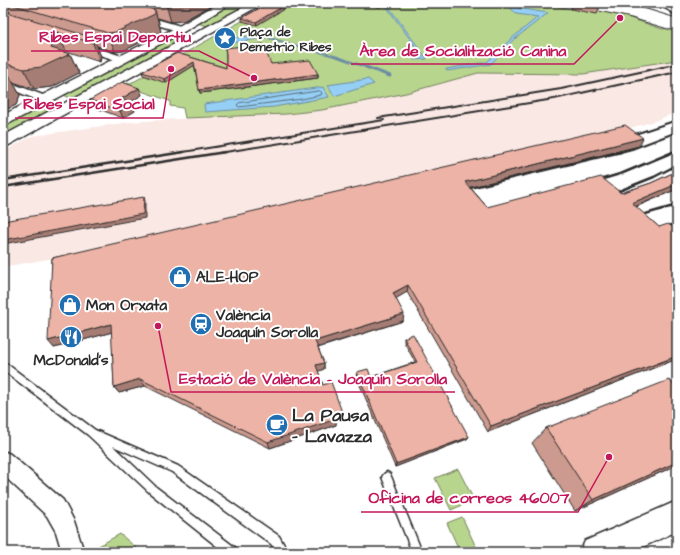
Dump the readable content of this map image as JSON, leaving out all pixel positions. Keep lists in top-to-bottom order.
{
  "places": {
    "other": [
      "Àrea de Socialització Canina",
      "Ribes Espai Social",
      "Ribes Espai Deportiu",
      "Estació de València - Joaquín Sorolla",
      "Oficina de correos 46007"
    ],
    "place": ["Plaça de Demetrio Ribes"],
    "shop": ["ALE-HOP", "Mon Orxata"],
    "station": ["València Joaquín Sorolla"],
    "restaurant": ["McDonald's"],
    "cafe": ["La Pausa - Lavazza"]
  }
}
